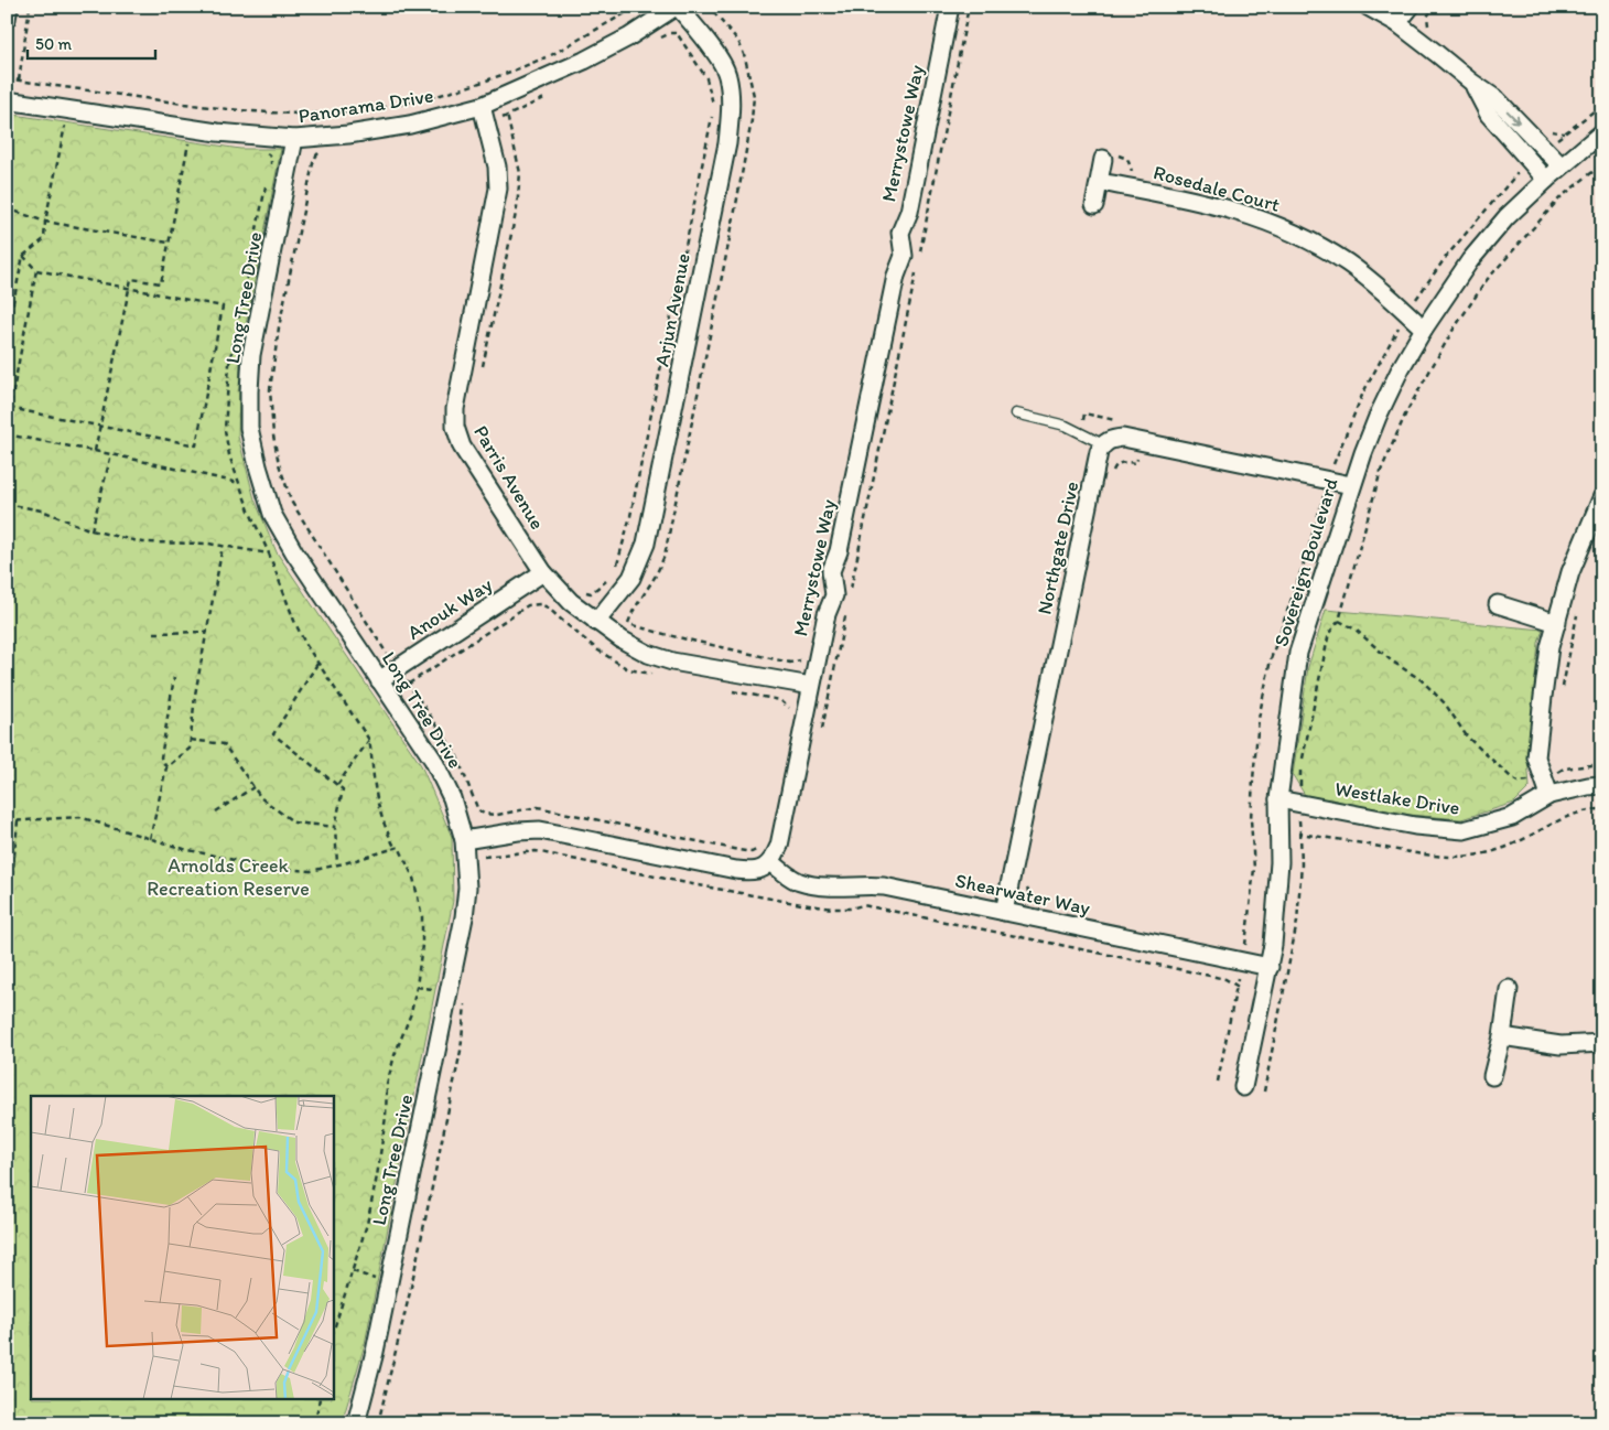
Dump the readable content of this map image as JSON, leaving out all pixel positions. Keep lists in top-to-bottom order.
{
  "streets": {
    "street": [
      "Panorama Drive",
      "Merrystowe Way",
      "Rosedale Court",
      "Long Tree Drive",
      "Arjun Avenue",
      "Parris Avenue",
      "Northgate Drive",
      "Sovereign Boulevard",
      "Anouk Way",
      "Westlake Drive",
      "Shearwater Way"
    ]
  },
  "crossings": [
    ["Panorama Drive", "Long Tree Drive"],
    ["Panorama Drive", "Arjun Avenue"],
    ["Panorama Drive", "Parris Avenue"],
    ["Merrystowe Way", "Parris Avenue"],
    ["Merrystowe Way", "Shearwater Way"],
    ["Rosedale Court", "Sovereign Boulevard"],
    ["Long Tree Drive", "Anouk Way"],
    ["Arjun Avenue", "Parris Avenue"],
    ["Parris Avenue", "Anouk Way"],
    ["Northgate Drive", "Shearwater Way"],
    ["Sovereign Boulevard", "Westlake Drive"],
    ["Sovereign Boulevard", "Shearwater Way"]
  ],
  "parks": ["Arnolds Creek Recreation Reserve"],
  "scale_bar": "50 m"
}
